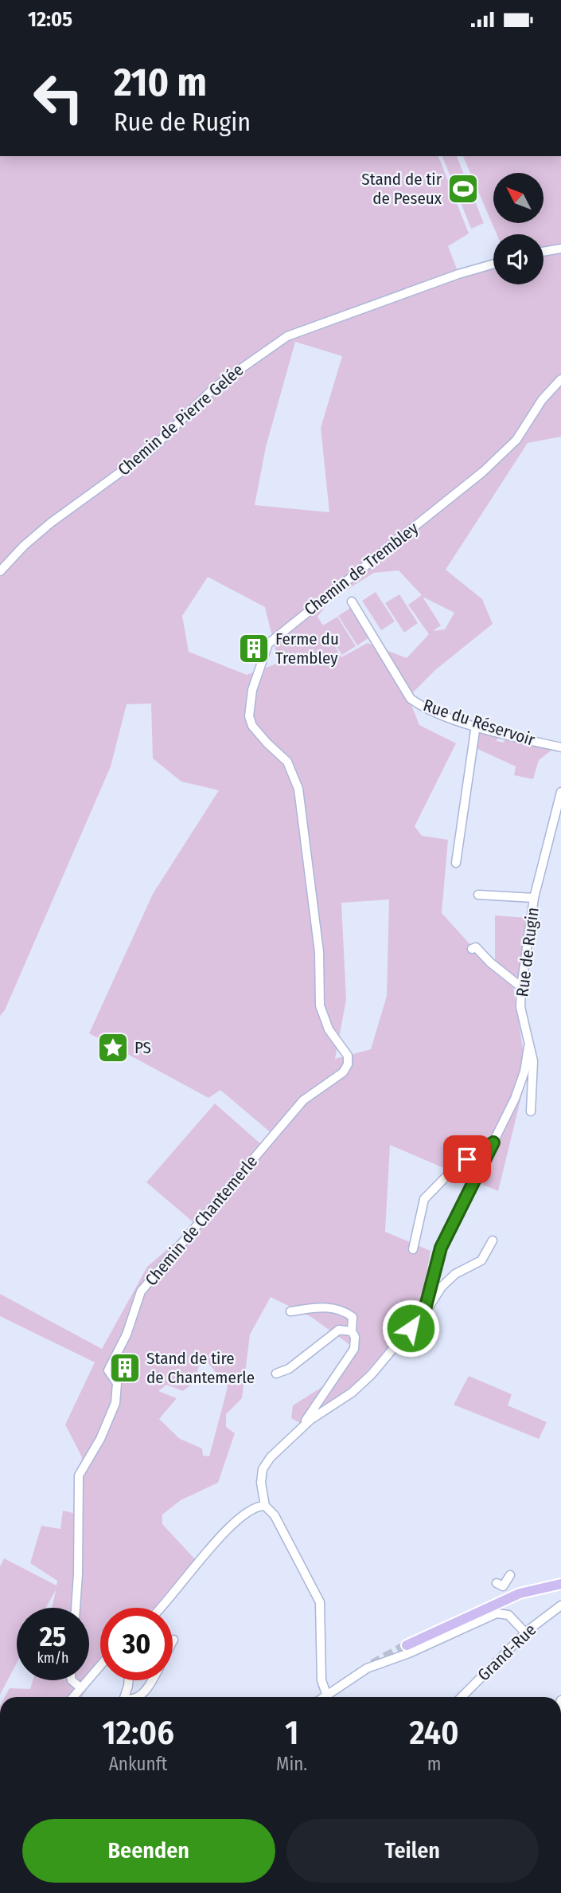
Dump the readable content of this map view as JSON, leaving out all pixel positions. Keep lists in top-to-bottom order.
{
  "streets": {
    "street": [
      "Chemin de Pierre Gelée",
      "Chemin de Trembley",
      "Rue du Réservoir",
      "Rue de Rugin",
      "Chemin de Chantemerle",
      "Grand-Rue"
    ]
  },
  "crossings": [
    ["Chemin de Trembley", "Chemin de Chantemerle"]
  ],
  "places": {
    "sports": ["Stand de tir de Peseux"],
    "building": ["Ferme du Trembley", "Stand de tire de Chantemerle"],
    "place": ["PS"]
  },
  "north": "top left",
  "page": {
    "status": "12:05",
    "turn": ["210 m", "Rue de Rugin"],
    "speed": "25 km/h",
    "limit": "30",
    "eta": [
      "12:06",
      "Ankunft",
      "1",
      "Min.",
      "240",
      "m"
    ],
    "buttons": ["Beenden", "Teilen"]
  }
}
